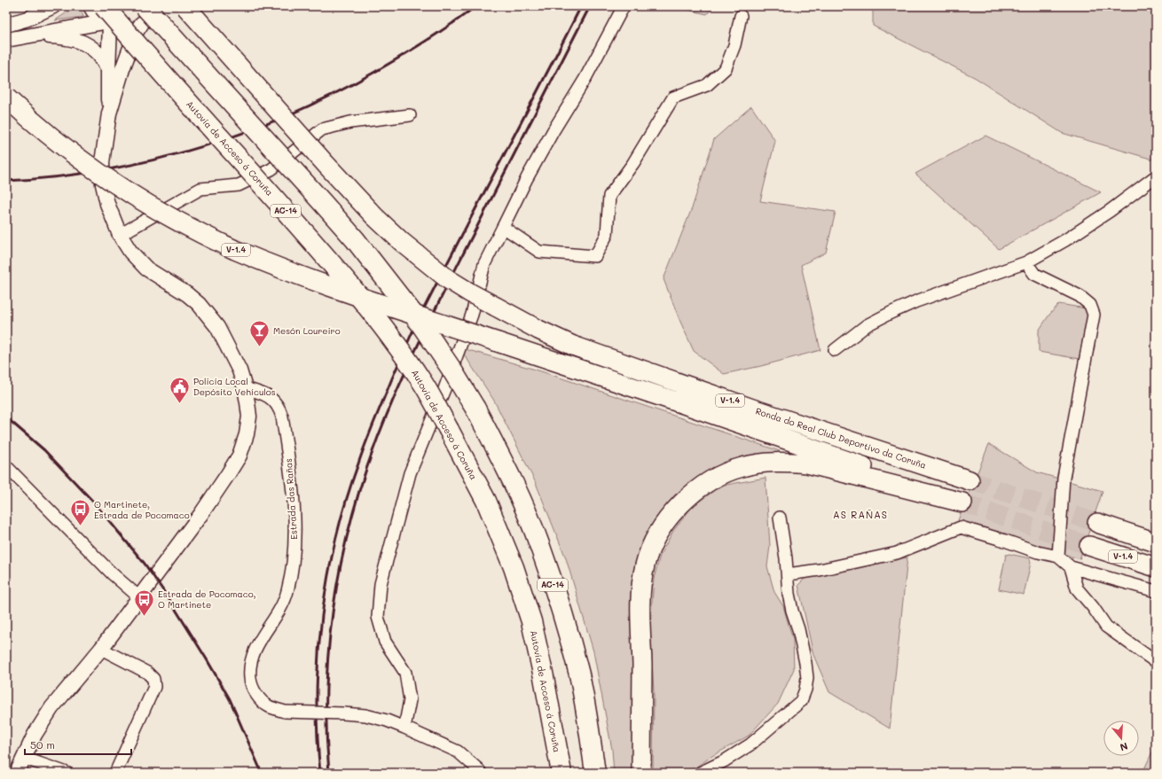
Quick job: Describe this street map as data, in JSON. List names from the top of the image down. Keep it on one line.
{"streets":{"highway":["Autovía de Acceso á Coruña","AC-14","V-1.4","Ronda do Real Club Deportivo da Coruña"],"street":["Estrada das Rañas"]},"districts":["AS RAÑAS"],"places":{"bar":["Mesón Loureiro"],"public building":["Policía Local Depósito Vehículos"],"bus stop":["O Martinete, Estrada de Pocomaco","Estrada de Pocomaco, O Martinete"]},"scale_bar":"50 m","north":"bottom"}
